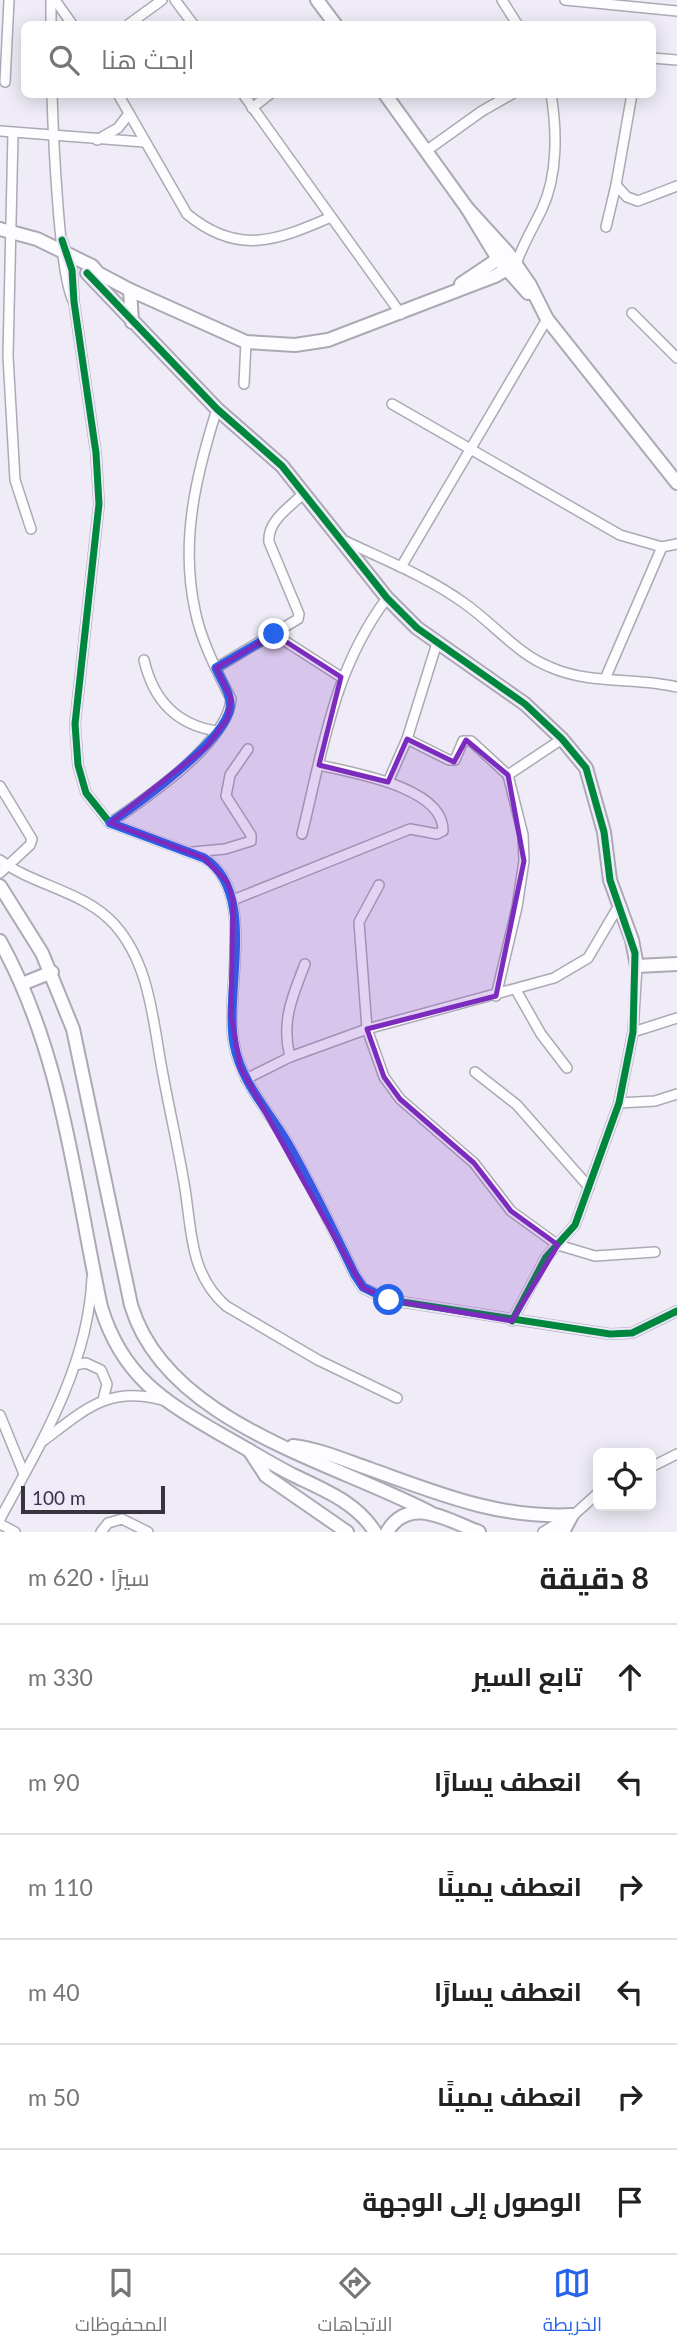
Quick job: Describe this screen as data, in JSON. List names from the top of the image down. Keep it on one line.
{"scale_bar":"100 m","page":{"search":"ابحث هنا","scale":"100 m","heading":["8 دقيقة","سيرًا · 620 m"],"list":[["تابع السير","330 m"],["انعطف يسارًا","90 m"],["انعطف يمينًا","110 m"],["انعطف يسارًا","40 m"],["انعطف يمينًا","50 m"],"الوصول إلى الوجهة"],"nav":["الخريطة","الاتجاهات","المحفوظات"]}}
